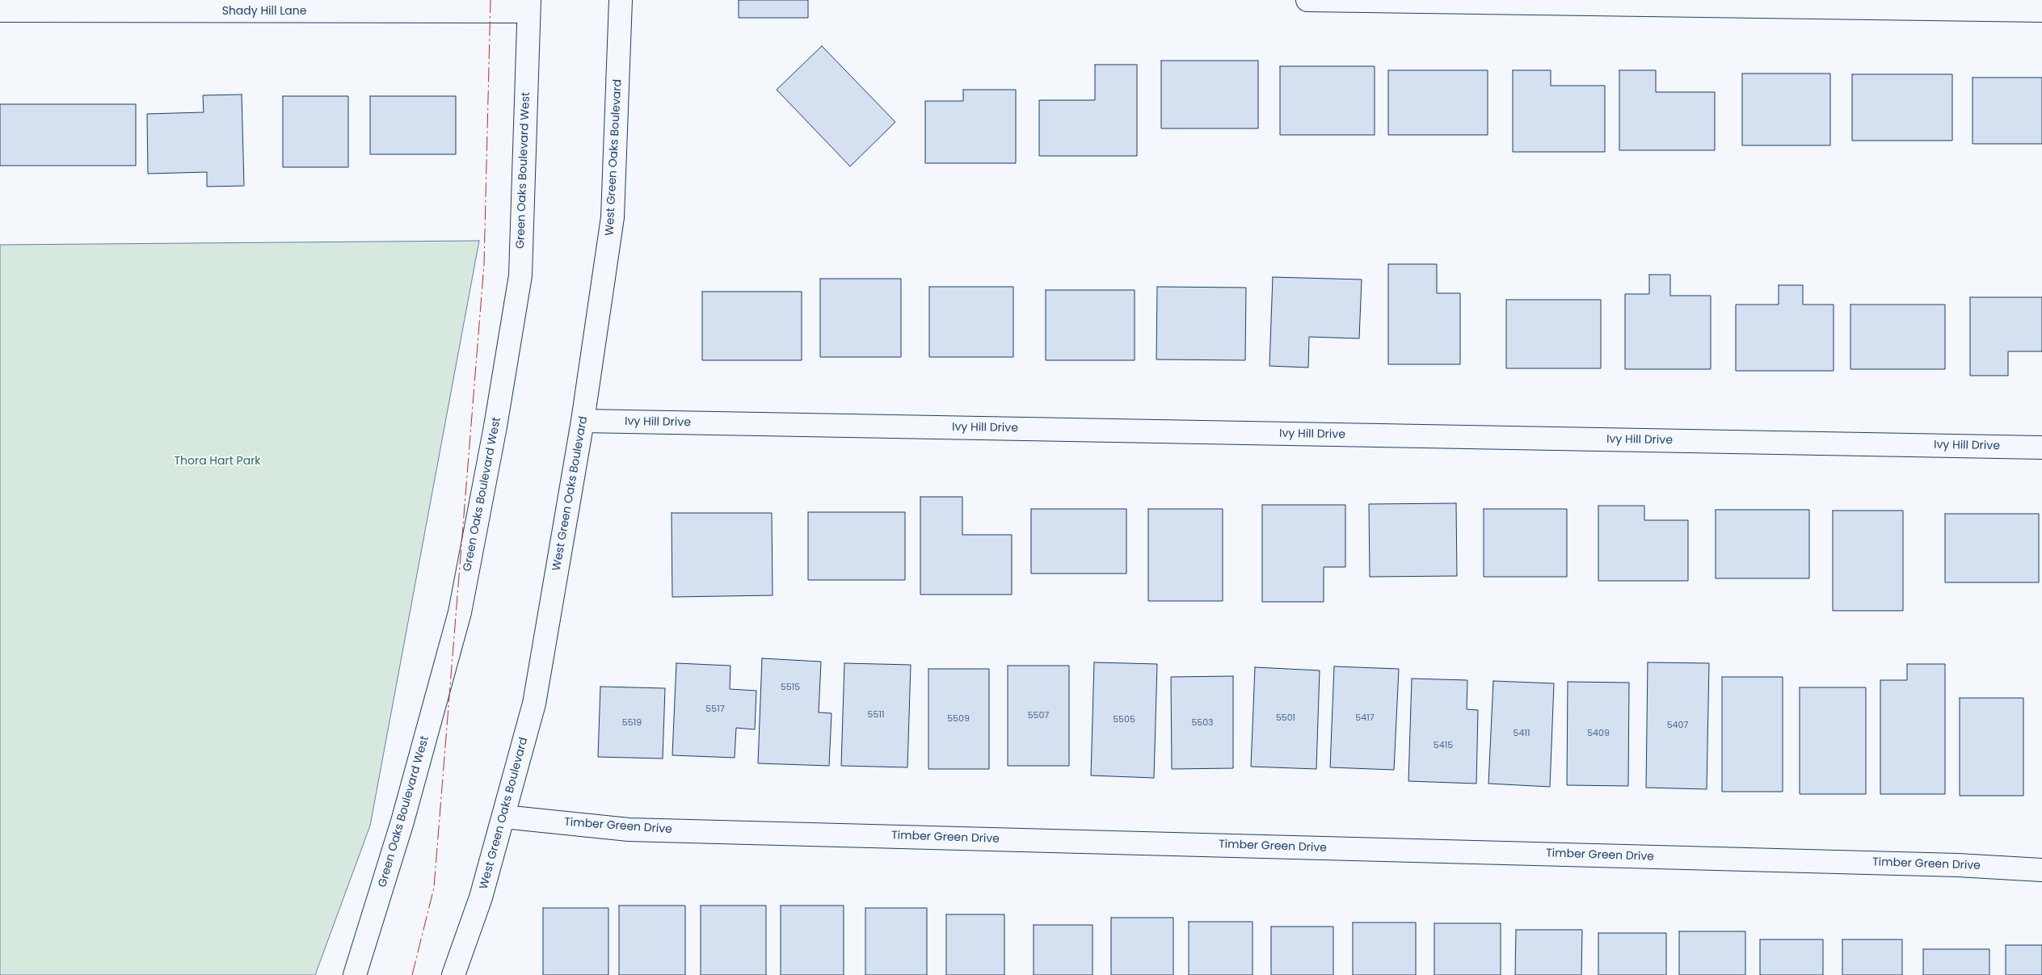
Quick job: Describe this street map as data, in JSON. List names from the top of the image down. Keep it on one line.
{"streets":{"street":["Shady Hill Lane","West Green Oaks Boulevard","Green Oaks Boulevard West","Ivy Hill Drive","Timber Green Drive"]},"crossings":[["Shady Hill Lane","Green Oaks Boulevard West"],["West Green Oaks Boulevard","Ivy Hill Drive"],["West Green Oaks Boulevard","Timber Green Drive"]],"parks":["Thora Hart Park"],"house_numbers":["5515","5517","5511","5507","5501","5417","5509","5505","5519","5503","5407","5411","5409","5415"]}
